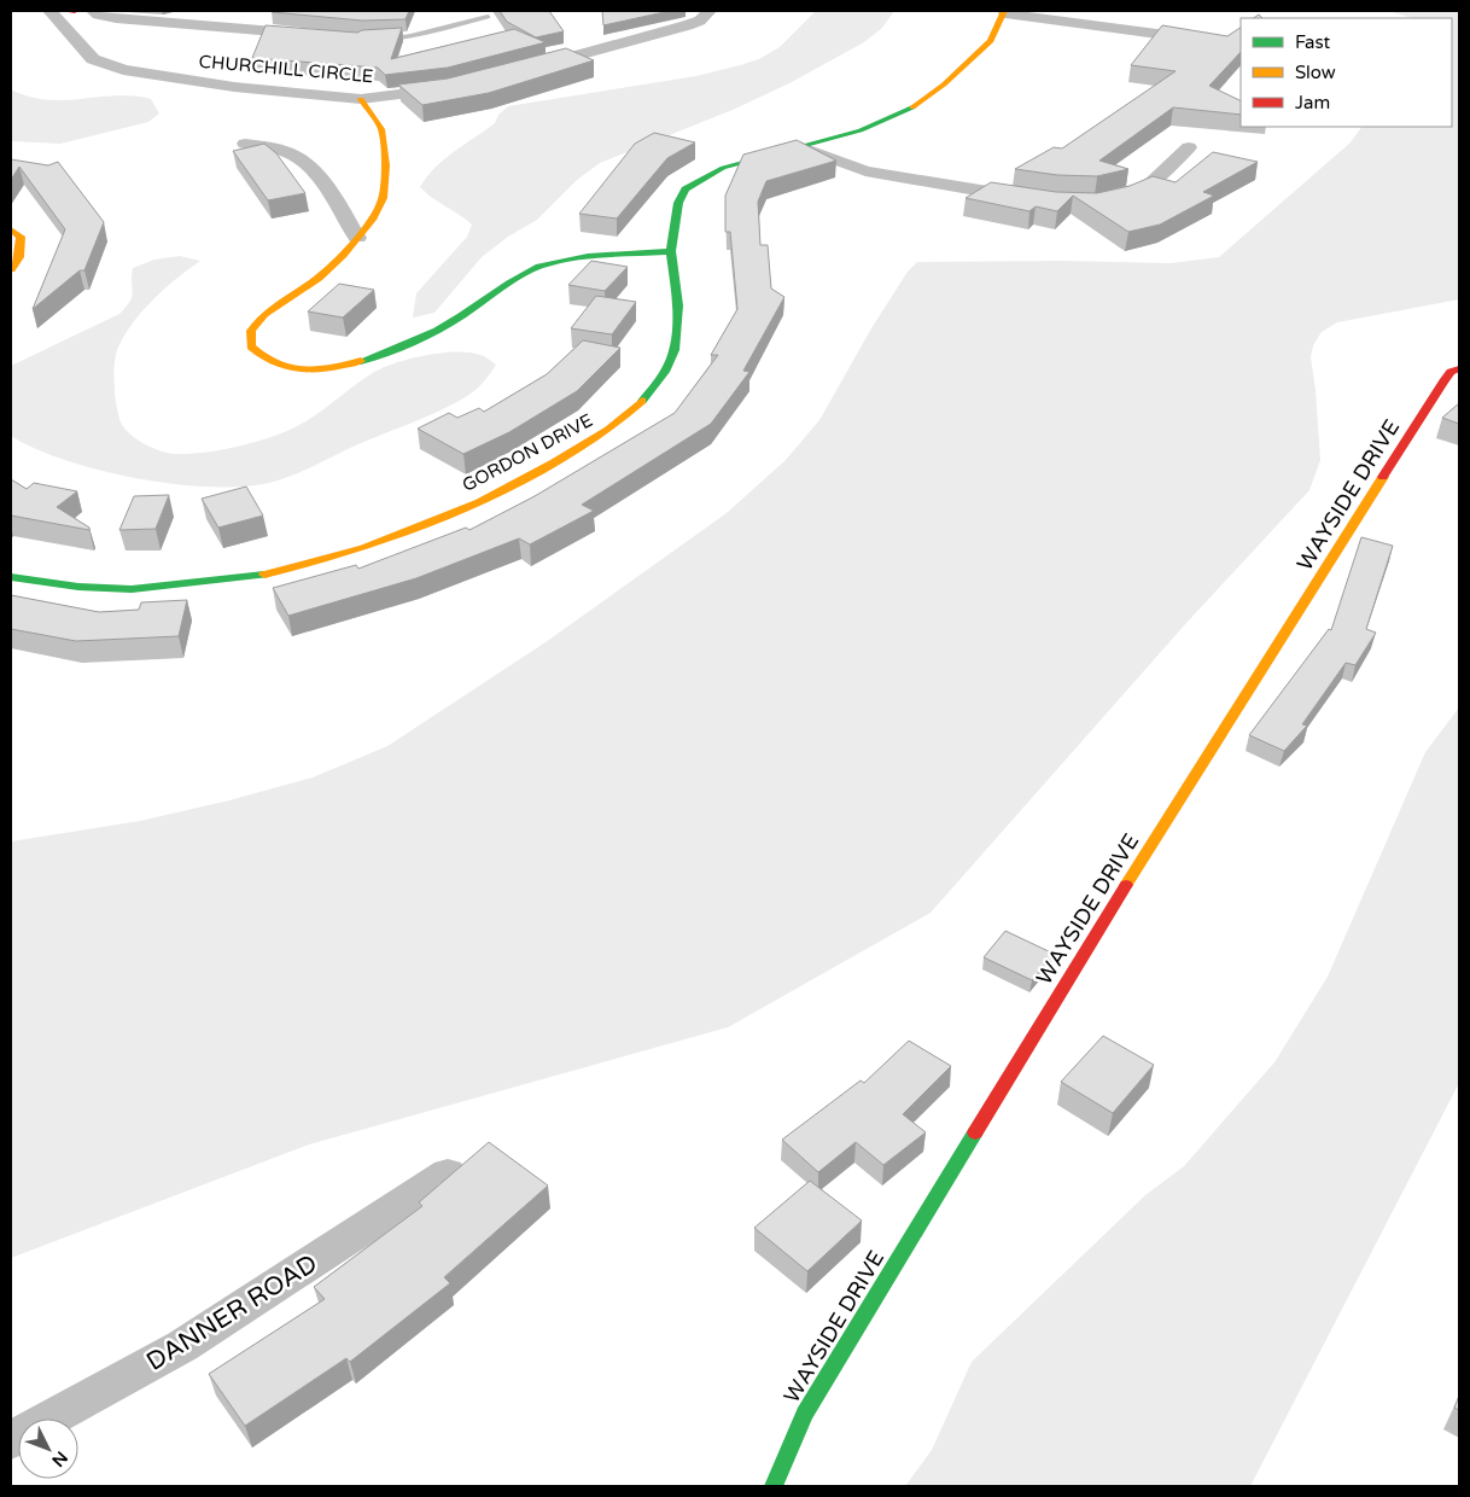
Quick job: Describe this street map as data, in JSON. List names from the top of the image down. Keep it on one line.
{"streets":{"street":["CHURCHILL CIRCLE","GORDON DRIVE","WAYSIDE DRIVE","DANNER ROAD"]},"legend":["Fast","Slow","Jam"],"north":"bottom right"}
